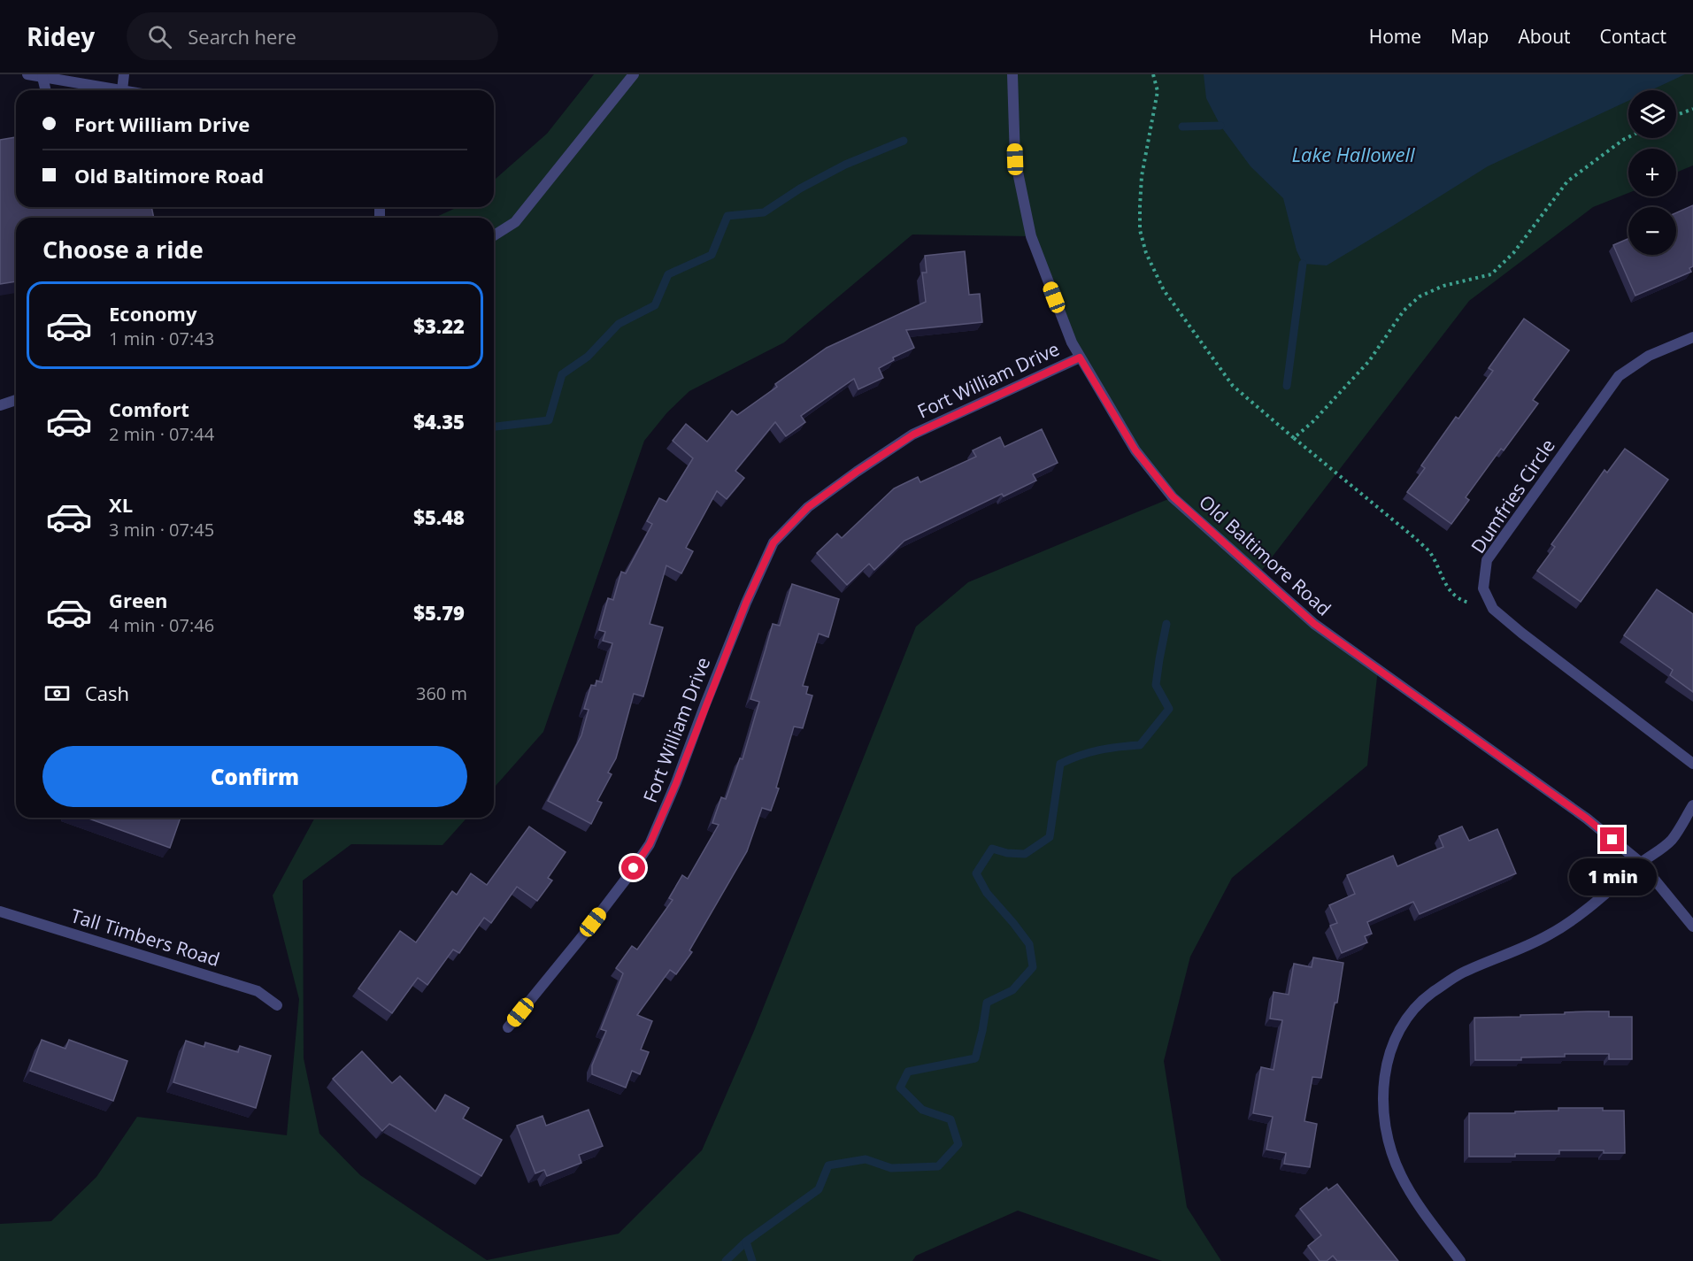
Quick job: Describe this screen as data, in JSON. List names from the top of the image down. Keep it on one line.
{"streets":{"street":["Fort William Drive","Dumfries Circle","Old Baltimore Road","Tall Timbers Road"]},"crossings":[["Fort William Drive","Old Baltimore Road"]],"water":["Lake Hallowell"],"page":{"header":"Ridey","search":"Search here","nav":["Home","Map","About","Contact"],"map_buttons":["+","−"],"banner":["Fort William Drive","Old Baltimore Road"],"heading":"Choose a ride","list":[{"name":"Economy","note":"1 min · 07:43","value":"$3.22"},{"name":"Comfort","note":"2 min · 07:44","value":"$4.35"},{"name":"XL","note":"3 min · 07:45","value":"$5.48"},{"name":"Green","note":"4 min · 07:46","value":"$5.79"}],"pay":["Cash","360 m"],"buttons":"Confirm","bubble":"1 min"}}
